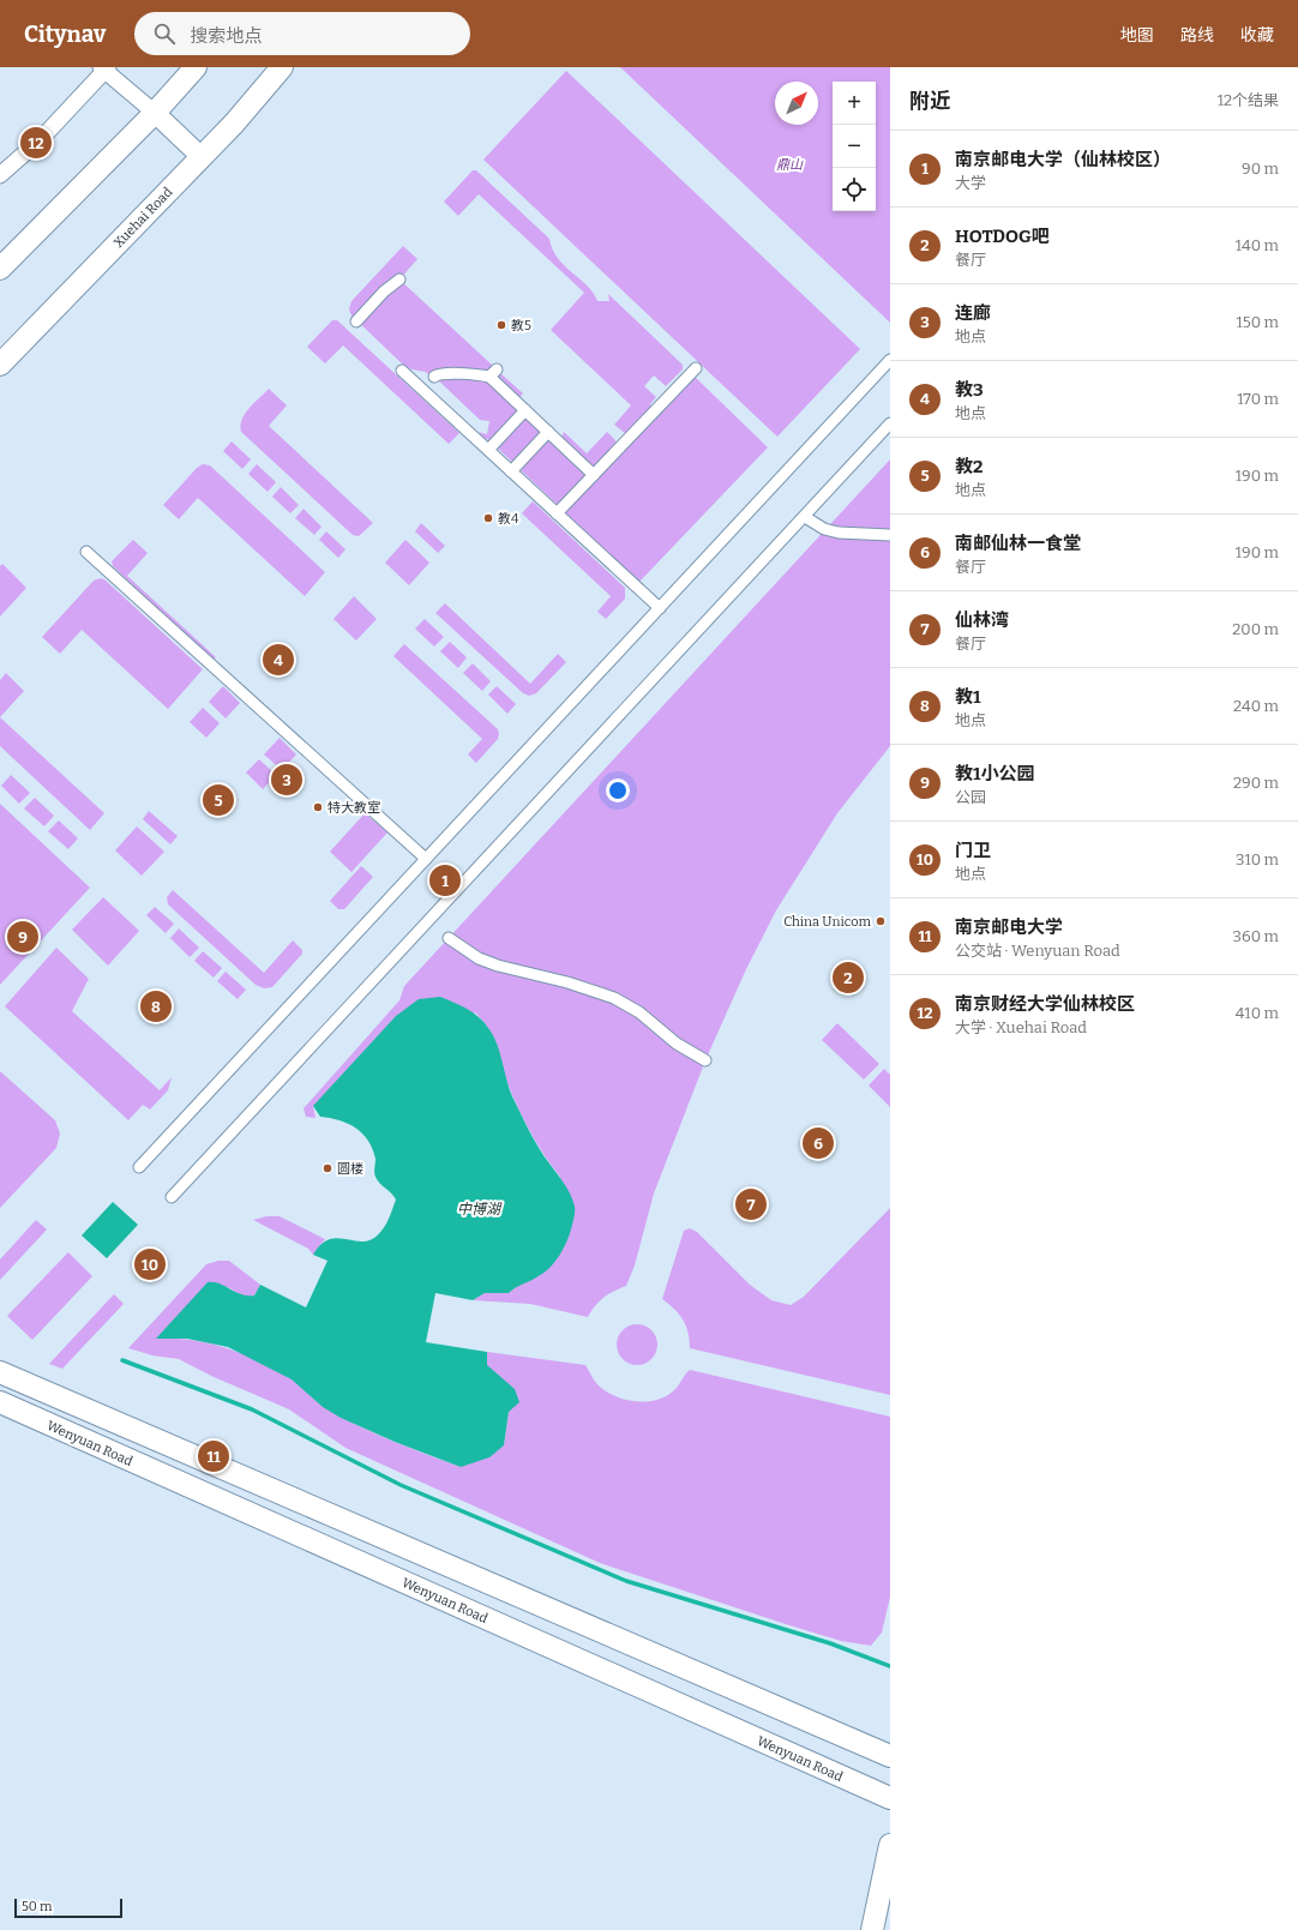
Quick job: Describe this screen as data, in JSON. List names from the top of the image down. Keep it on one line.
{"streets":{"main road":["Xuehai Road","Wenyuan Road"]},"water":["中博湖"],"parks":["鼎山"],"places":["教5","教4","特大教室","China Unicom","圆楼"],"scale_bar":"50 m","north":"top right","page":{"header":"Citynav","search":"搜索地点","nav":["地图","路线","收藏"],"heading":["附近","12个结果"],"map_buttons":["+","−"],"pins":["12","4","3","5","1","9","2","8","6","7","10","11"],"list":[{"mark":"1","name":"南京邮电大学（仙林校区）","note":"大学","value":"90 m"},{"mark":"2","name":"HOTDOG吧","note":"餐厅","value":"140 m"},{"mark":"3","name":"连廊","note":"地点","value":"150 m"},{"mark":"4","name":"教3","note":"地点","value":"170 m"},{"mark":"5","name":"教2","note":"地点","value":"190 m"},{"mark":"6","name":"南邮仙林一食堂","note":"餐厅","value":"190 m"},{"mark":"7","name":"仙林湾","note":"餐厅","value":"200 m"},{"mark":"8","name":"教1","note":"地点","value":"240 m"},{"mark":"9","name":"教1小公园","note":"公园","value":"290 m"},{"mark":"10","name":"门卫","note":"地点","value":"310 m"},{"mark":"11","name":"南京邮电大学","note":"公交站 · Wenyuan Road","value":"360 m"},{"mark":"12","name":"南京财经大学仙林校区","note":"大学 · Xuehai Road","value":"410 m"}],"scale":"50 m"}}
